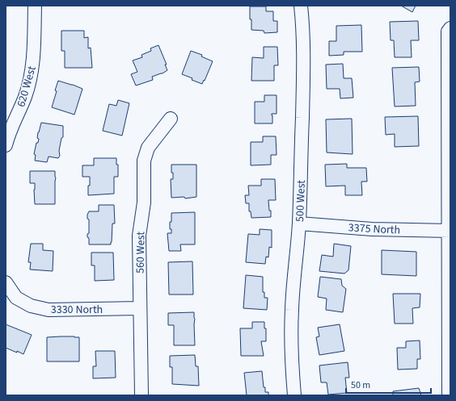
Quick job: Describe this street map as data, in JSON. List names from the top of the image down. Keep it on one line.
{"streets":{"street":["620 West","500 West","3375 North","560 West","3330 North"]},"crossings":[["500 West","3375 North"],["560 West","3330 North"]],"scale_bar":"50 m"}
